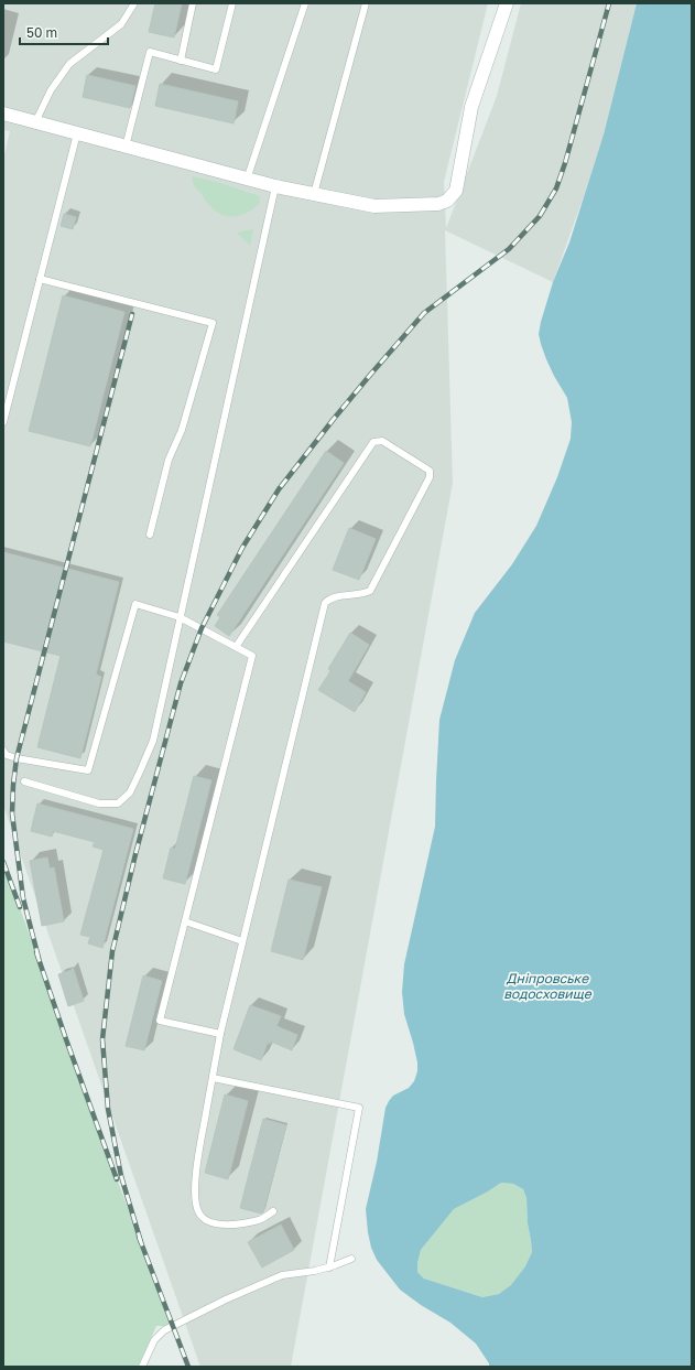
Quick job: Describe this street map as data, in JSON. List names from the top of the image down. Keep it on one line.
{"water":["Дніпровське водосховище"],"scale_bar":"50 m"}
